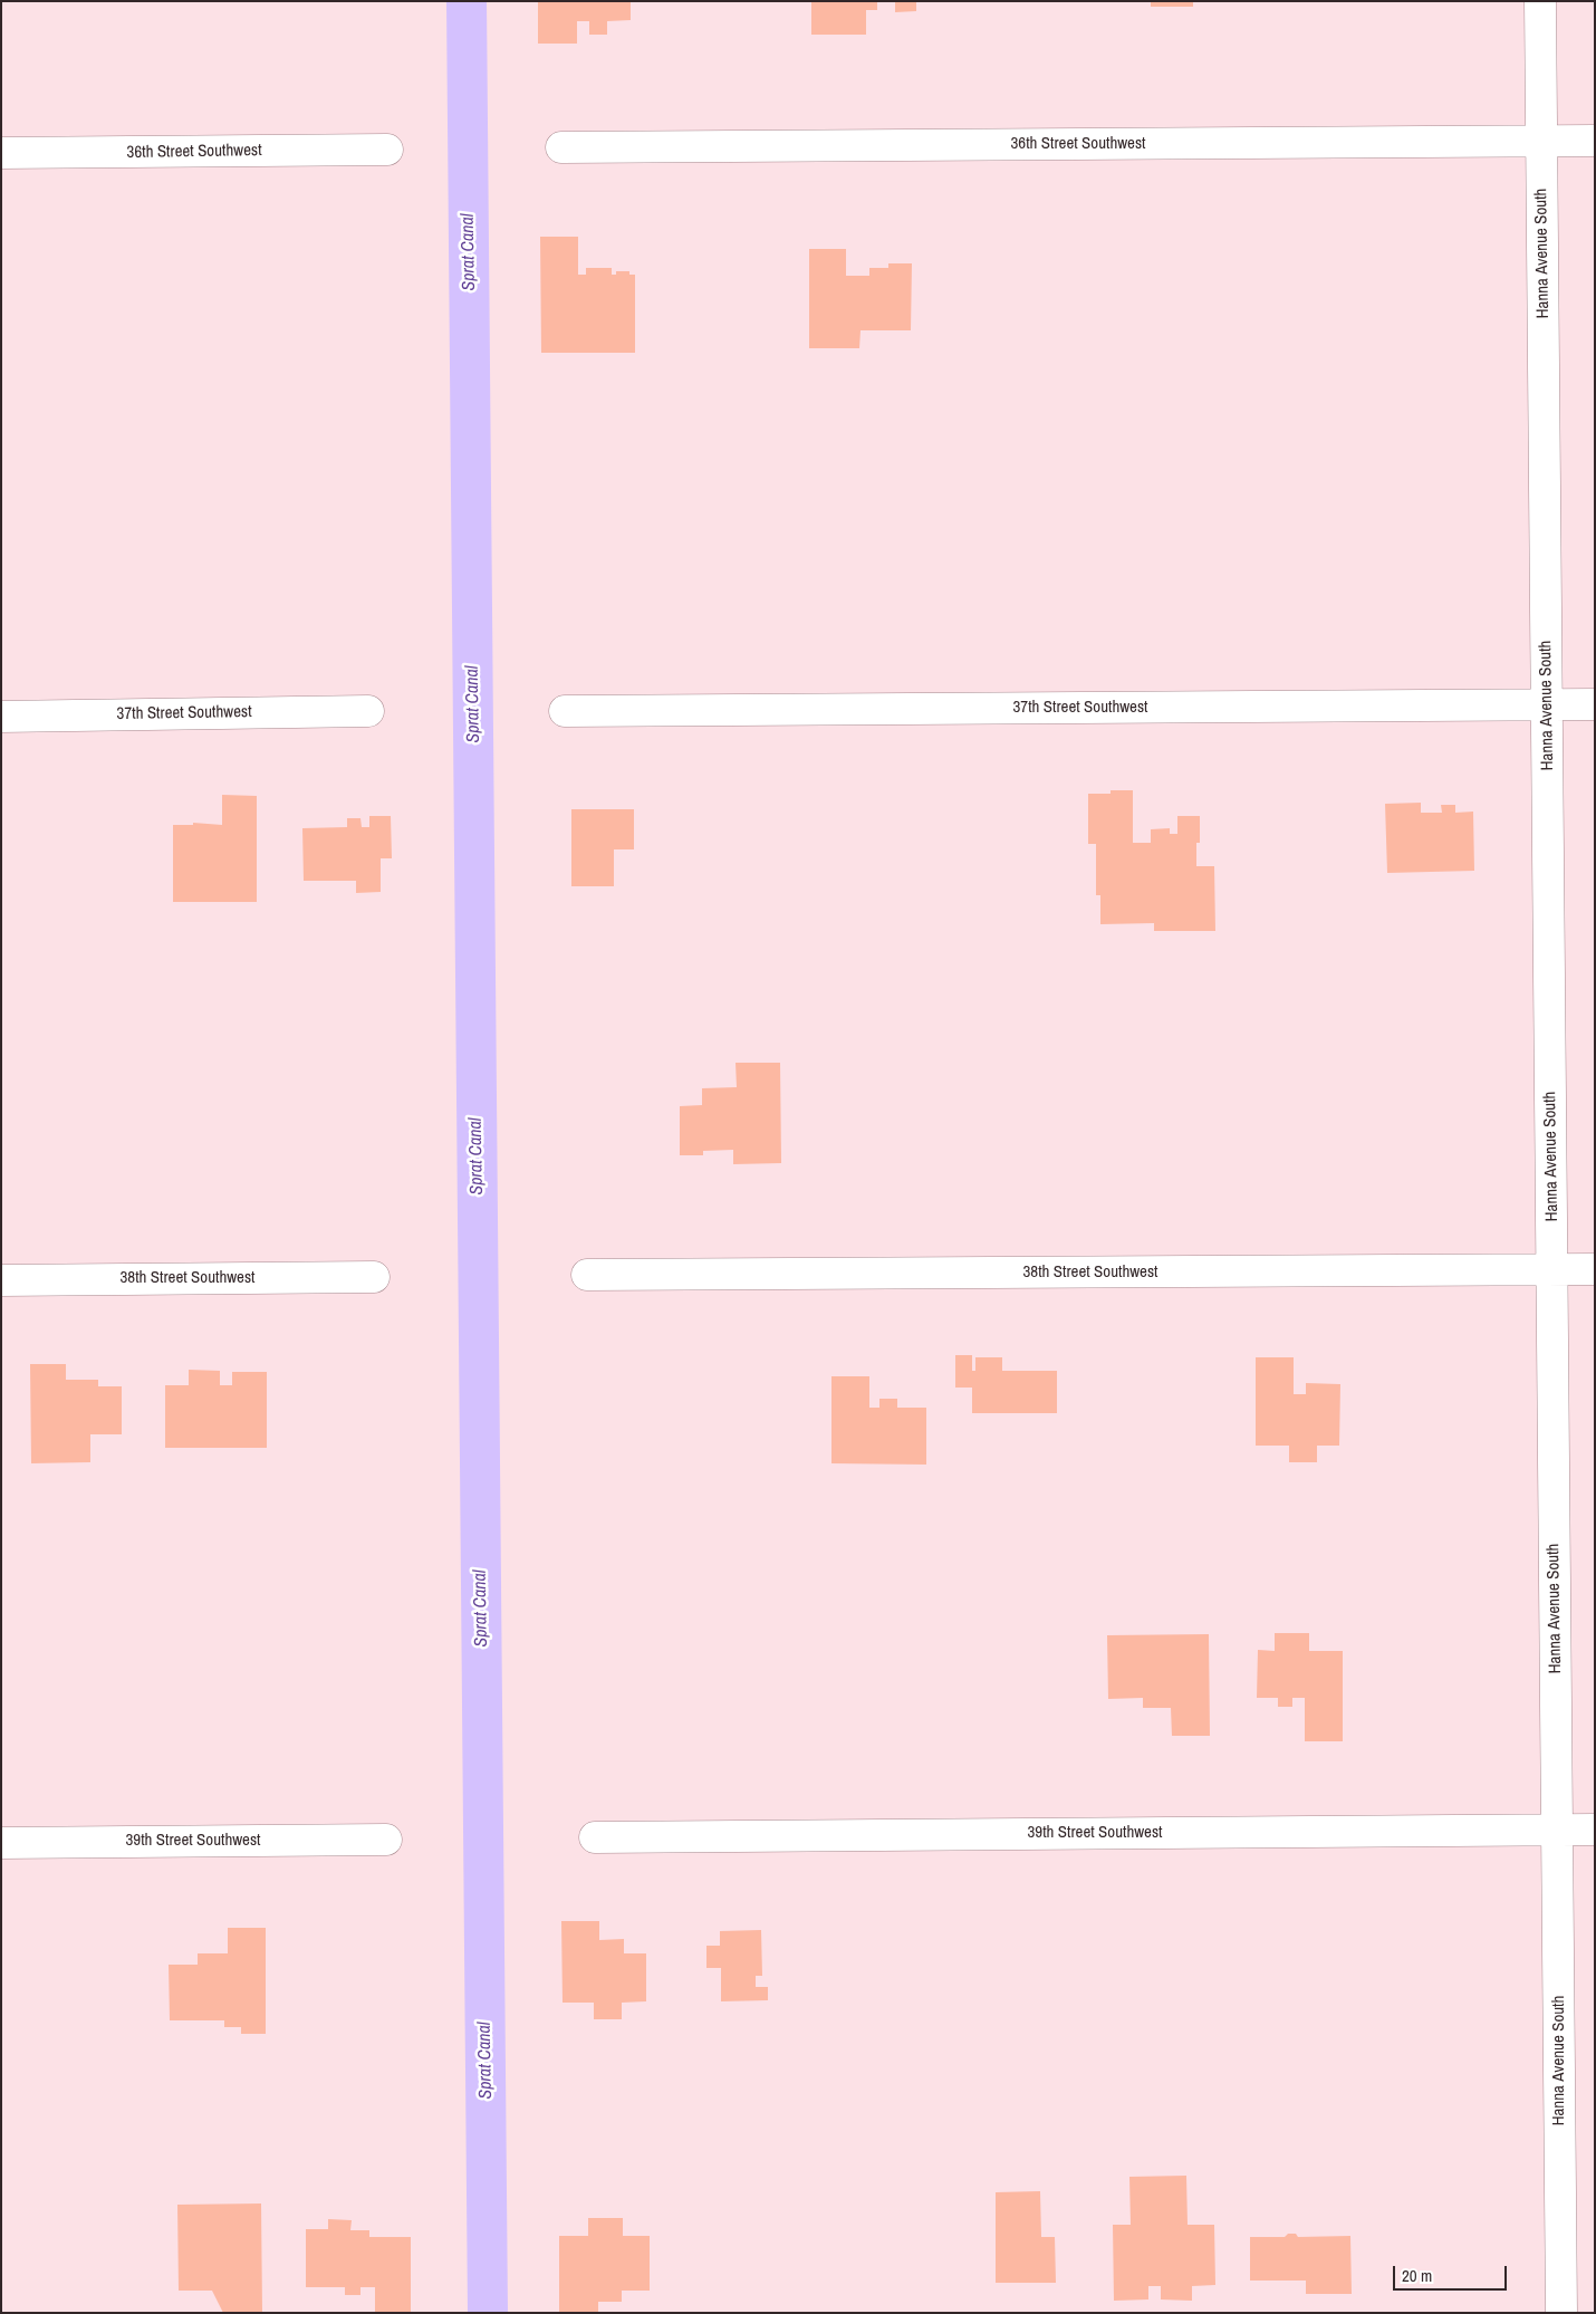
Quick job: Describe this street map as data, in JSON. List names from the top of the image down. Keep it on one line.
{"streets":{"street":["36th Street Southwest","Hanna Avenue South","37th Street Southwest","38th Street Southwest","39th Street Southwest"]},"crossings":[["36th Street Southwest","Hanna Avenue South"],["Hanna Avenue South","37th Street Southwest"],["Hanna Avenue South","38th Street Southwest"],["Hanna Avenue South","39th Street Southwest"]],"water":["Sprat Canal"],"scale_bar":"20 m"}
